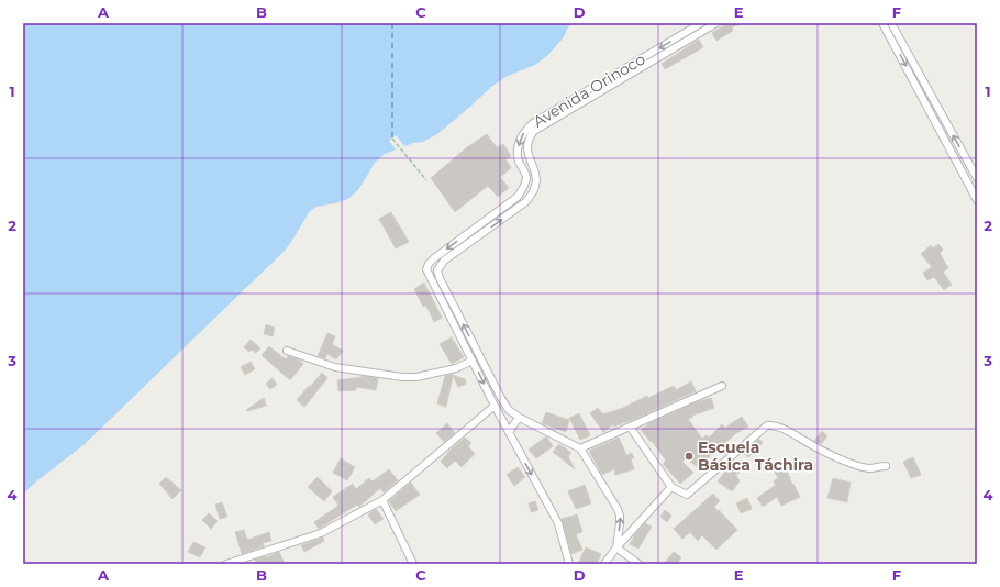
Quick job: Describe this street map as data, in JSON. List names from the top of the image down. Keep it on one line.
{"streets":{"street":["Avenida Orinoco"]},"places":["Escuela Básica Táchira"],"grid":{"columns":["A","B","C","D","E","F"],"rows":["1","2","3","4"]}}
